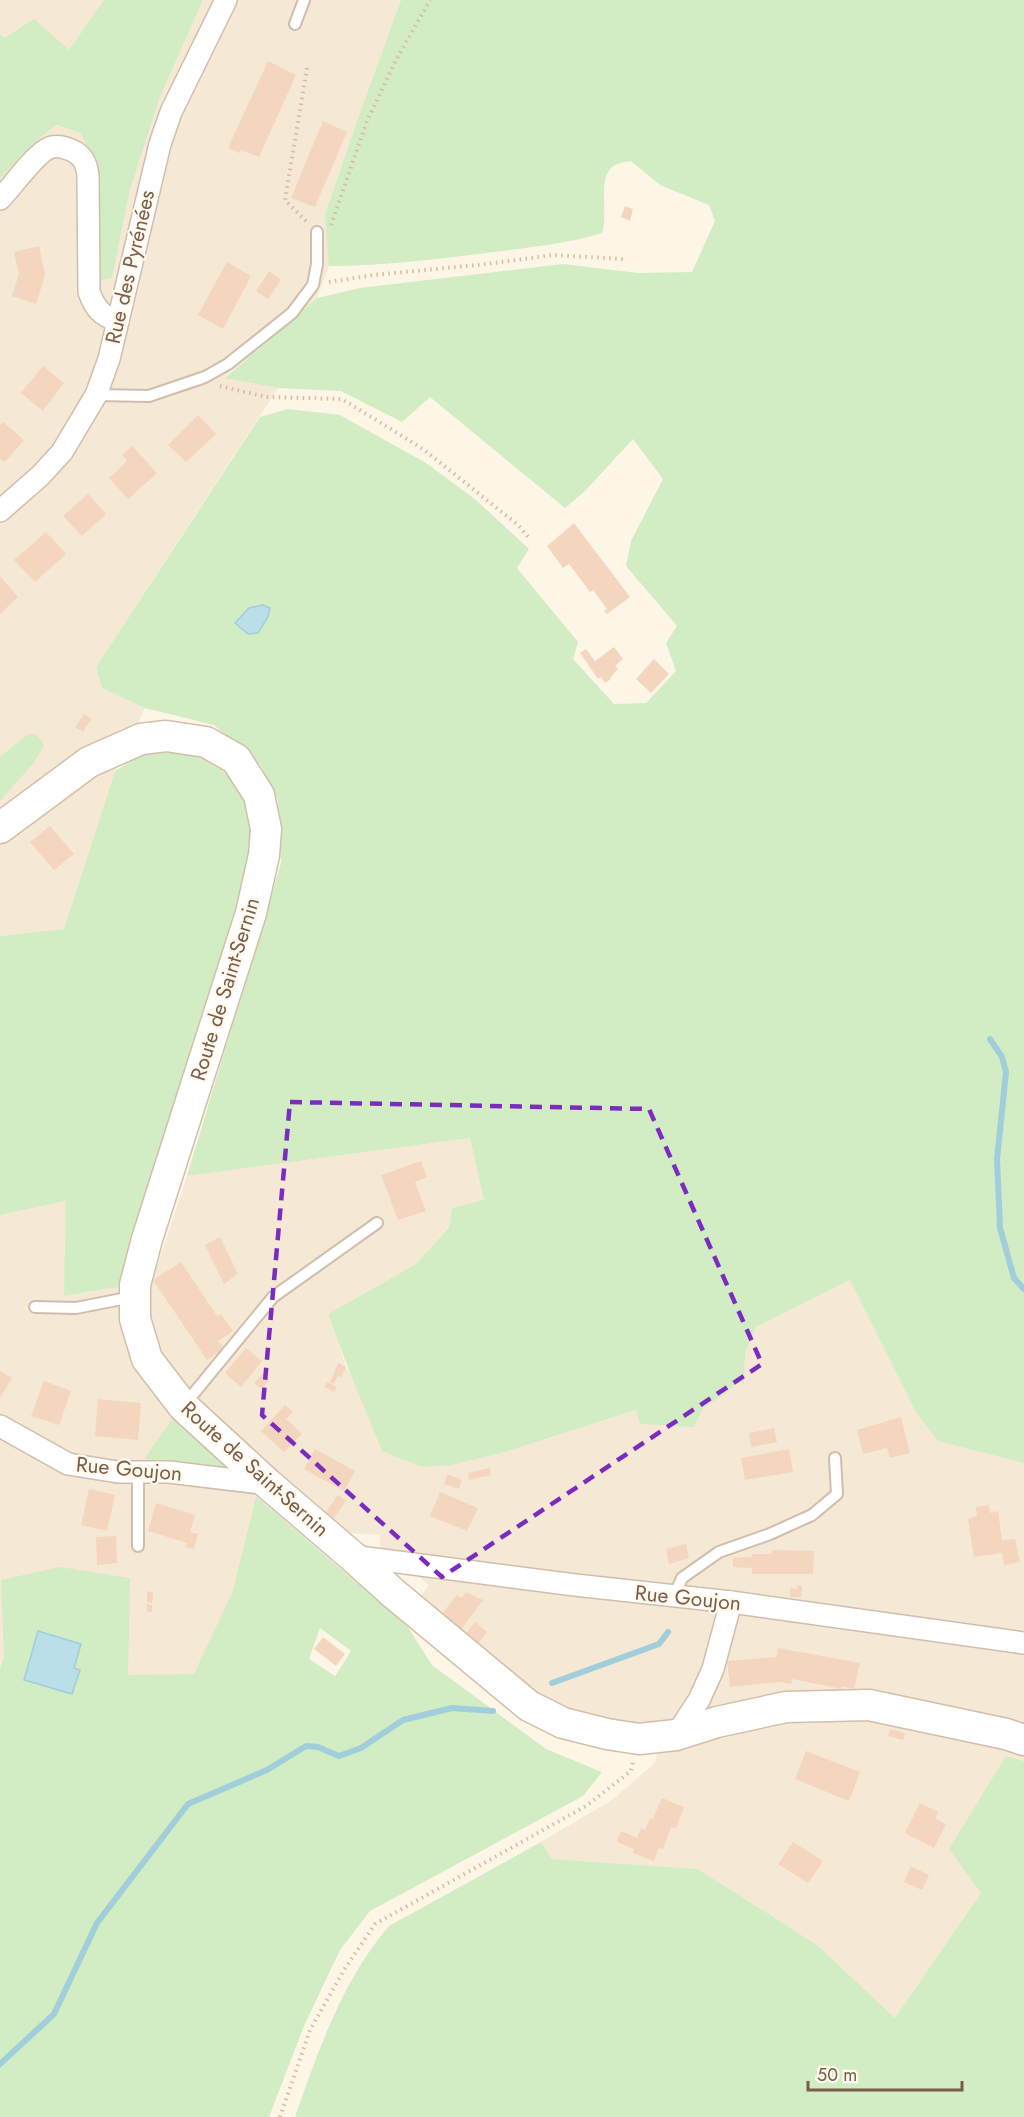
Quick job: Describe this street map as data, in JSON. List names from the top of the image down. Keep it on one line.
{"streets":{"street":["Rue des Pyrénées","Route de Saint-Sernin","Rue Goujon"]},"crossings":[["Route de Saint-Sernin","Rue Goujon"]],"scale_bar":"50 m"}
